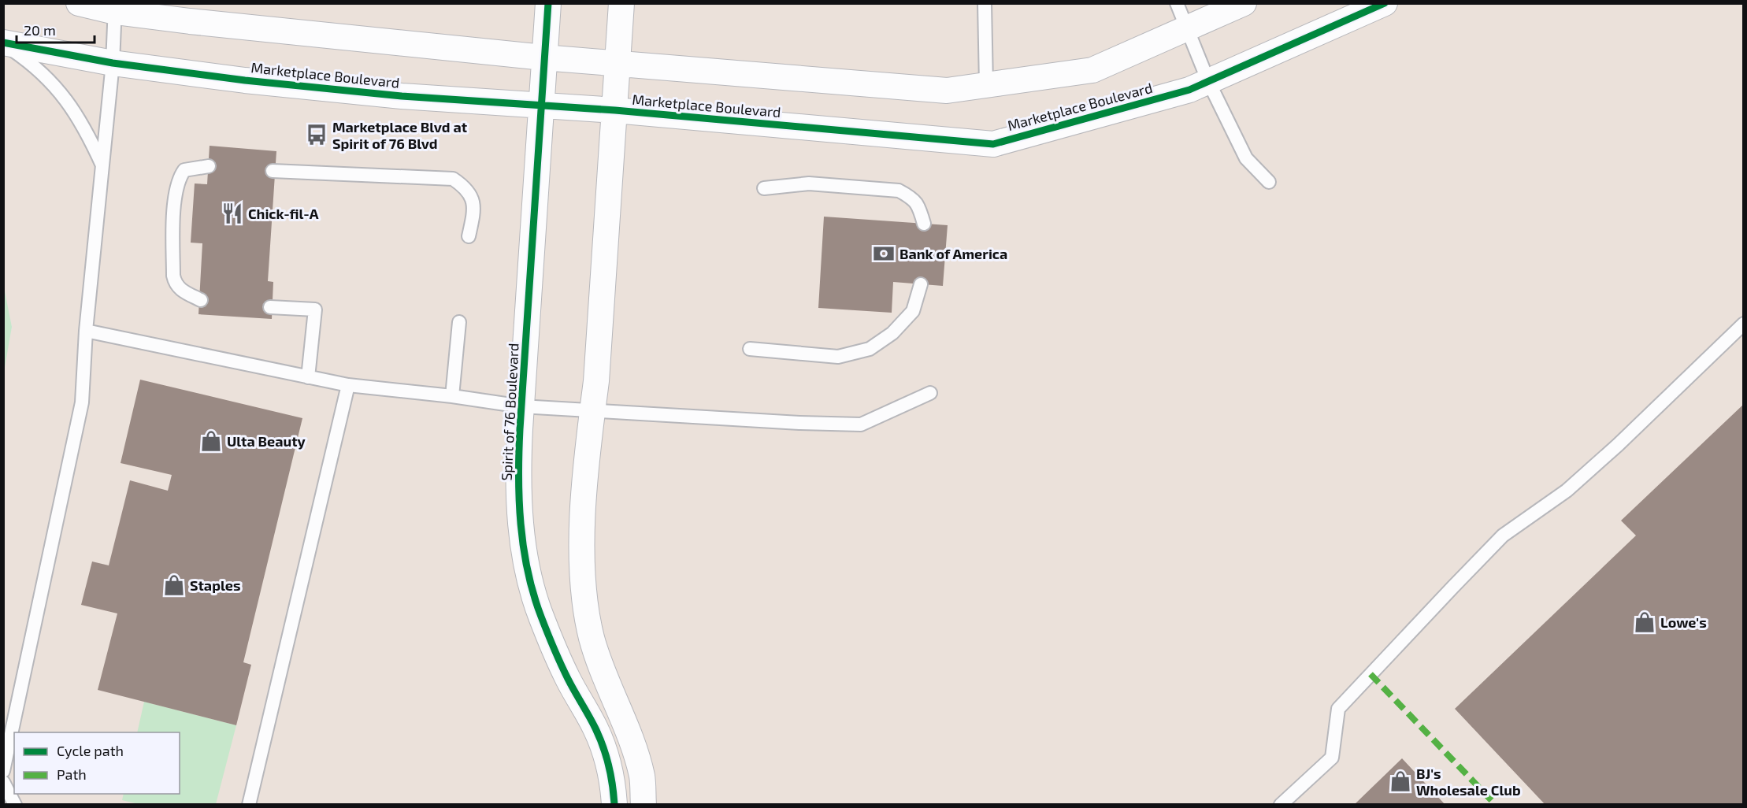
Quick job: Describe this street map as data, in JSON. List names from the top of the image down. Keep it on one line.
{"streets":{"street":["Marketplace Boulevard","Spirit of 76 Boulevard"]},"crossings":[["Marketplace Boulevard","Spirit of 76 Boulevard"]],"places":{"bus stop":["Marketplace Blvd at Spirit of 76 Blvd"],"restaurant":["Chick-fil-A"],"bank":["Bank of America"],"shop":["Ulta Beauty","Staples","Lowe's","BJ's Wholesale Club"]},"legend":["Cycle path","Path"],"scale_bar":"20 m"}
